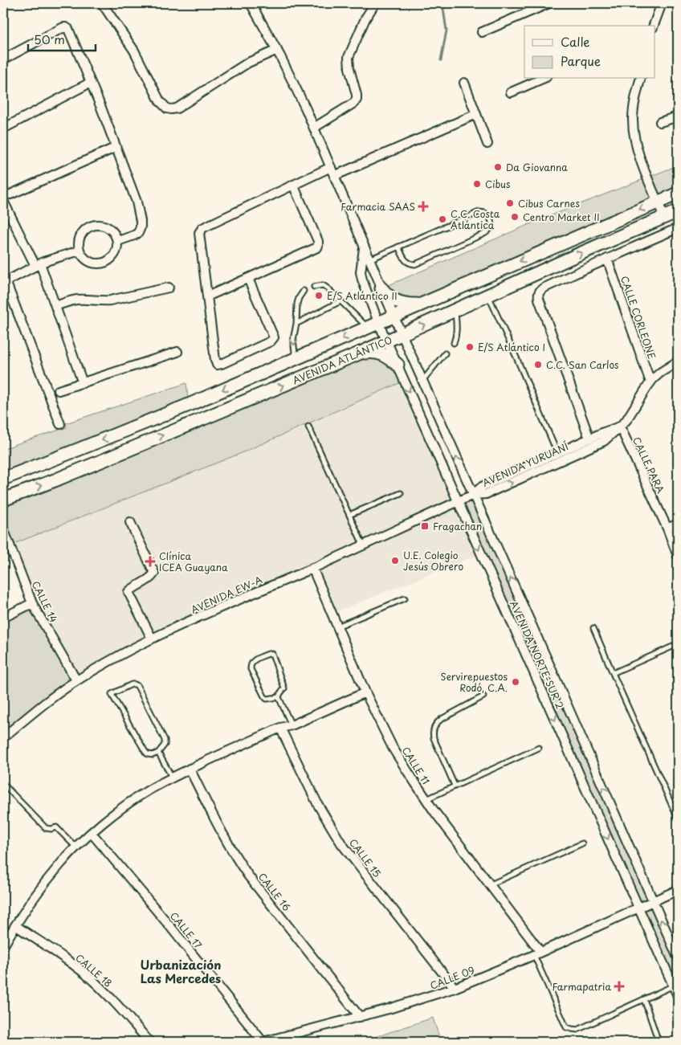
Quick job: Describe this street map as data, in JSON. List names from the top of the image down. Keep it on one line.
{"streets":{"main road":["AVENIDA ATLÁNTICO"],"street":["CALLE CORLEONE","AVENIDA YURUANÍ","CALLE PARA","AVENIDA EW-A","CALLE 14","AVENIDA NORTE-SUR 2","CALLE 11","CALLE 15","CALLE 16","CALLE 17","CALLE 18","CALLE 09"]},"crossings":[["CALLE CORLEONE","AVENIDA YURUANÍ"],["AVENIDA ATLÁNTICO","AVENIDA NORTE-SUR 2"],["AVENIDA YURUANÍ","CALLE PARA"],["AVENIDA YURUANÍ","AVENIDA EW-A"],["AVENIDA YURUANÍ","AVENIDA NORTE-SUR 2"],["AVENIDA EW-A","CALLE 14"],["AVENIDA EW-A","AVENIDA NORTE-SUR 2"],["AVENIDA EW-A","CALLE 11"],["AVENIDA NORTE-SUR 2","CALLE 09"],["CALLE 11","CALLE 09"],["CALLE 15","CALLE 09"],["CALLE 16","CALLE 09"],["CALLE 17","CALLE 09"]],"districts":["Urbanización Las Mercedes"],"places":{"other":["Da Giovanna","Cibus","Cibus Carnes","Centro Market II","C.C. Costa Atlántica","E/S Atlántico II","E/S Atlántico I","C.C. San Carlos","U.E. Colegio Jesús Obrero","Servirepuestos Rodó, C.A."],"health":["Farmacia SAAS","Clínica ICEA Guayana","Farmapatria"],"transit":["Fragachan"]},"legend":["Calle","Parque"],"scale_bar":"50 m"}
